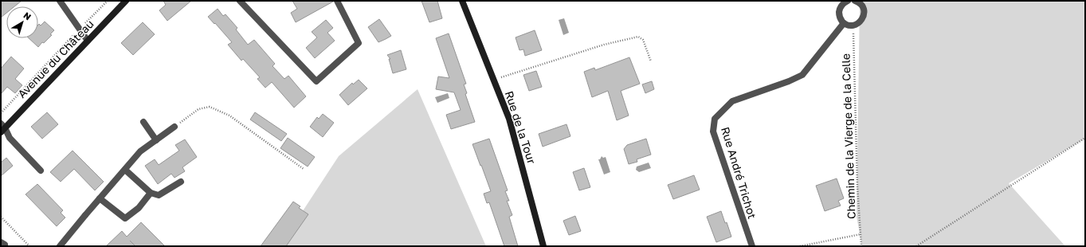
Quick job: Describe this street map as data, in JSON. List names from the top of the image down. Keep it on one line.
{"streets":{"street":["Avenue du Château","Rue de la Tour","Rue André Trichot"],"path":["Chemin de la Vierge de la Celle"]},"north":"top right"}
